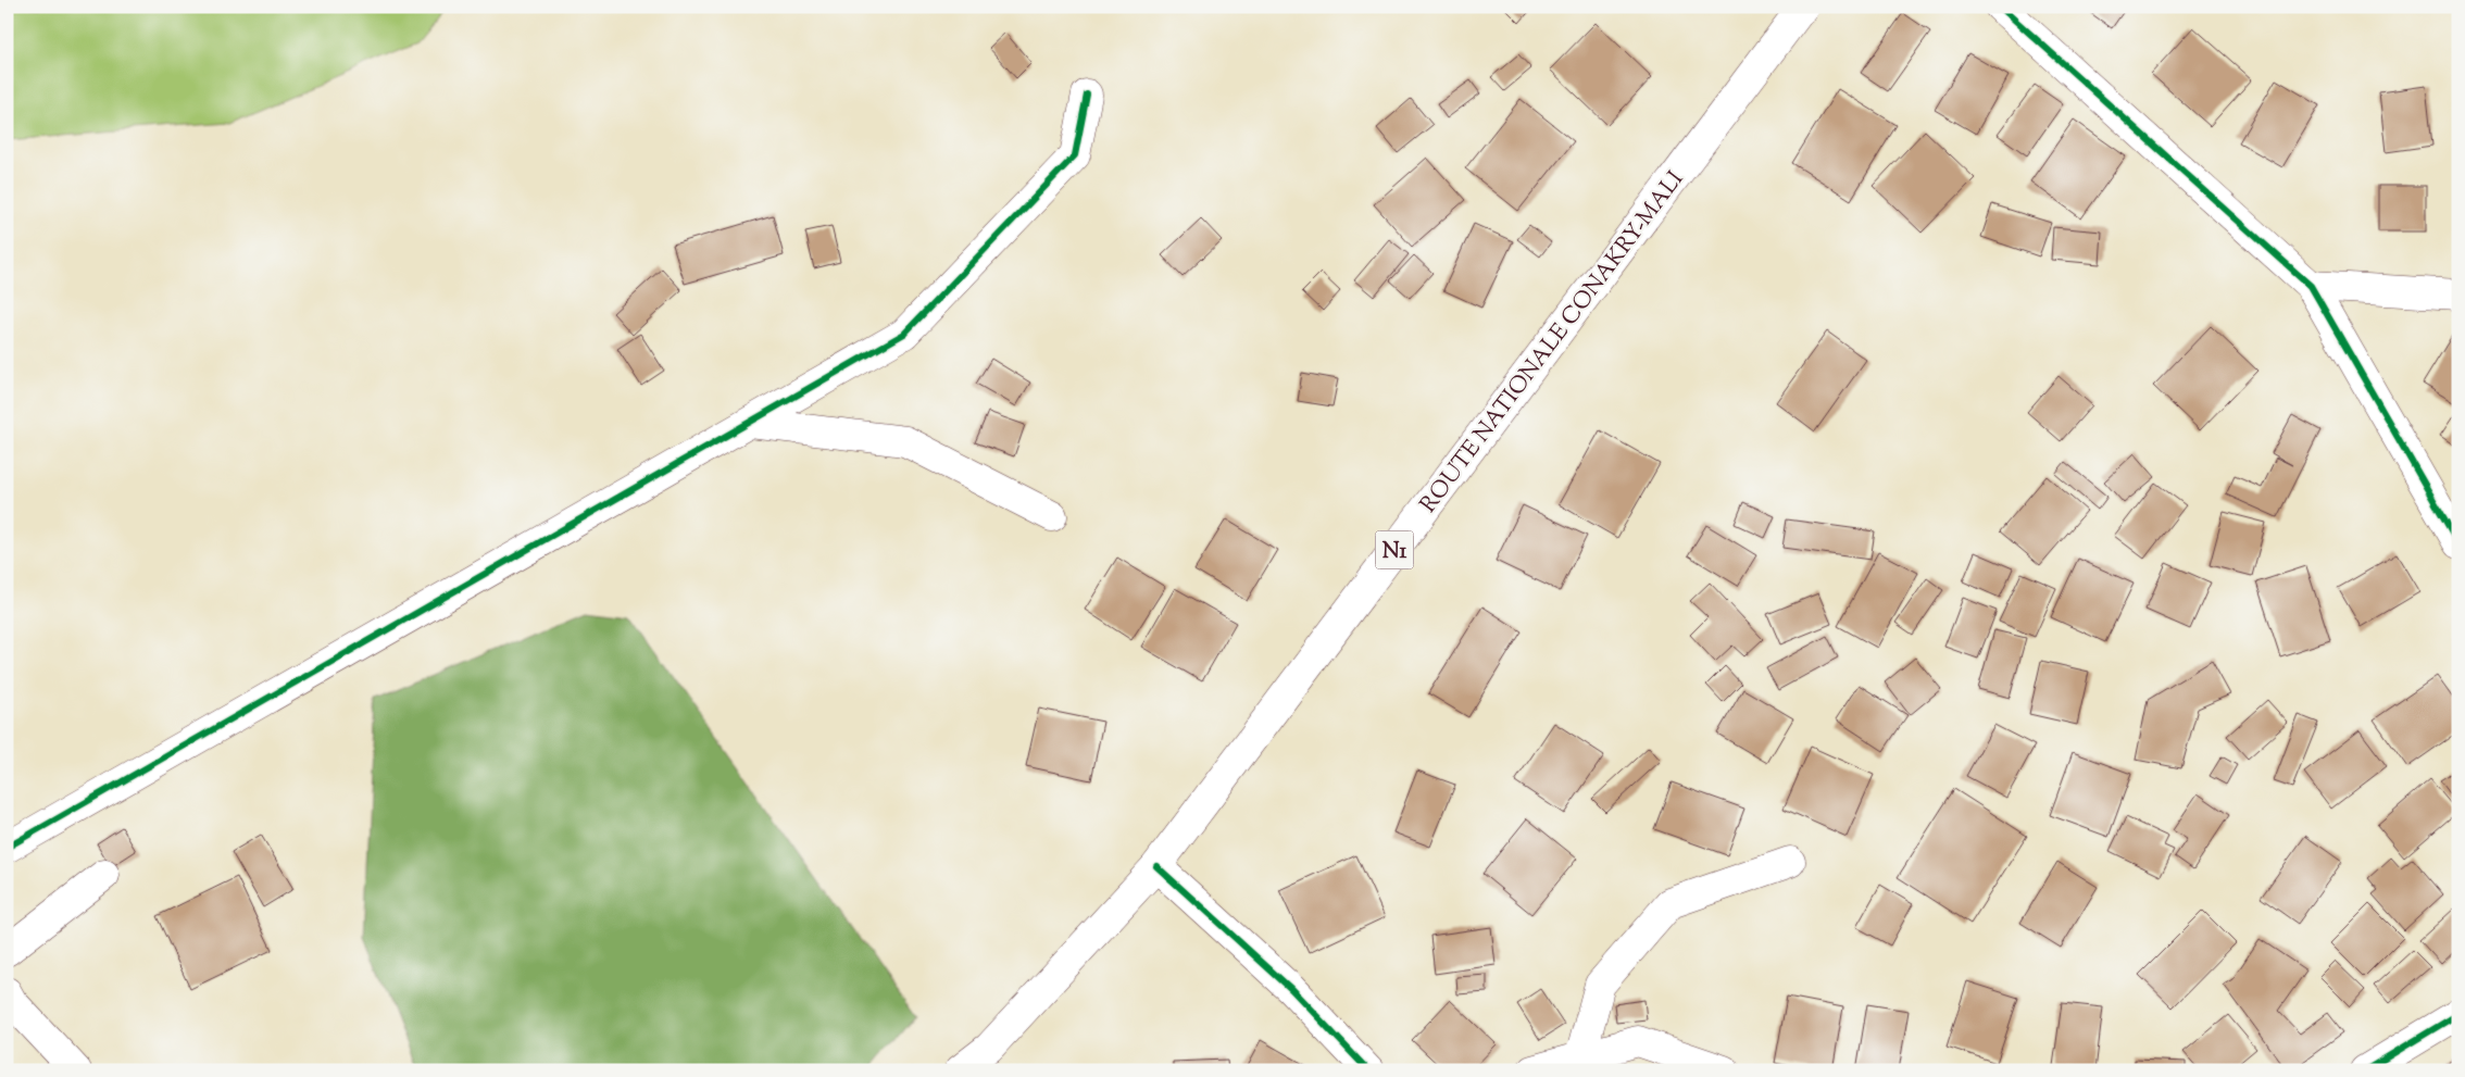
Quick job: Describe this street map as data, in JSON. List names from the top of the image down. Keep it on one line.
{"streets":{"main road":["ROUTE NATIONALE CONAKRY-MALI","N1"]}}
